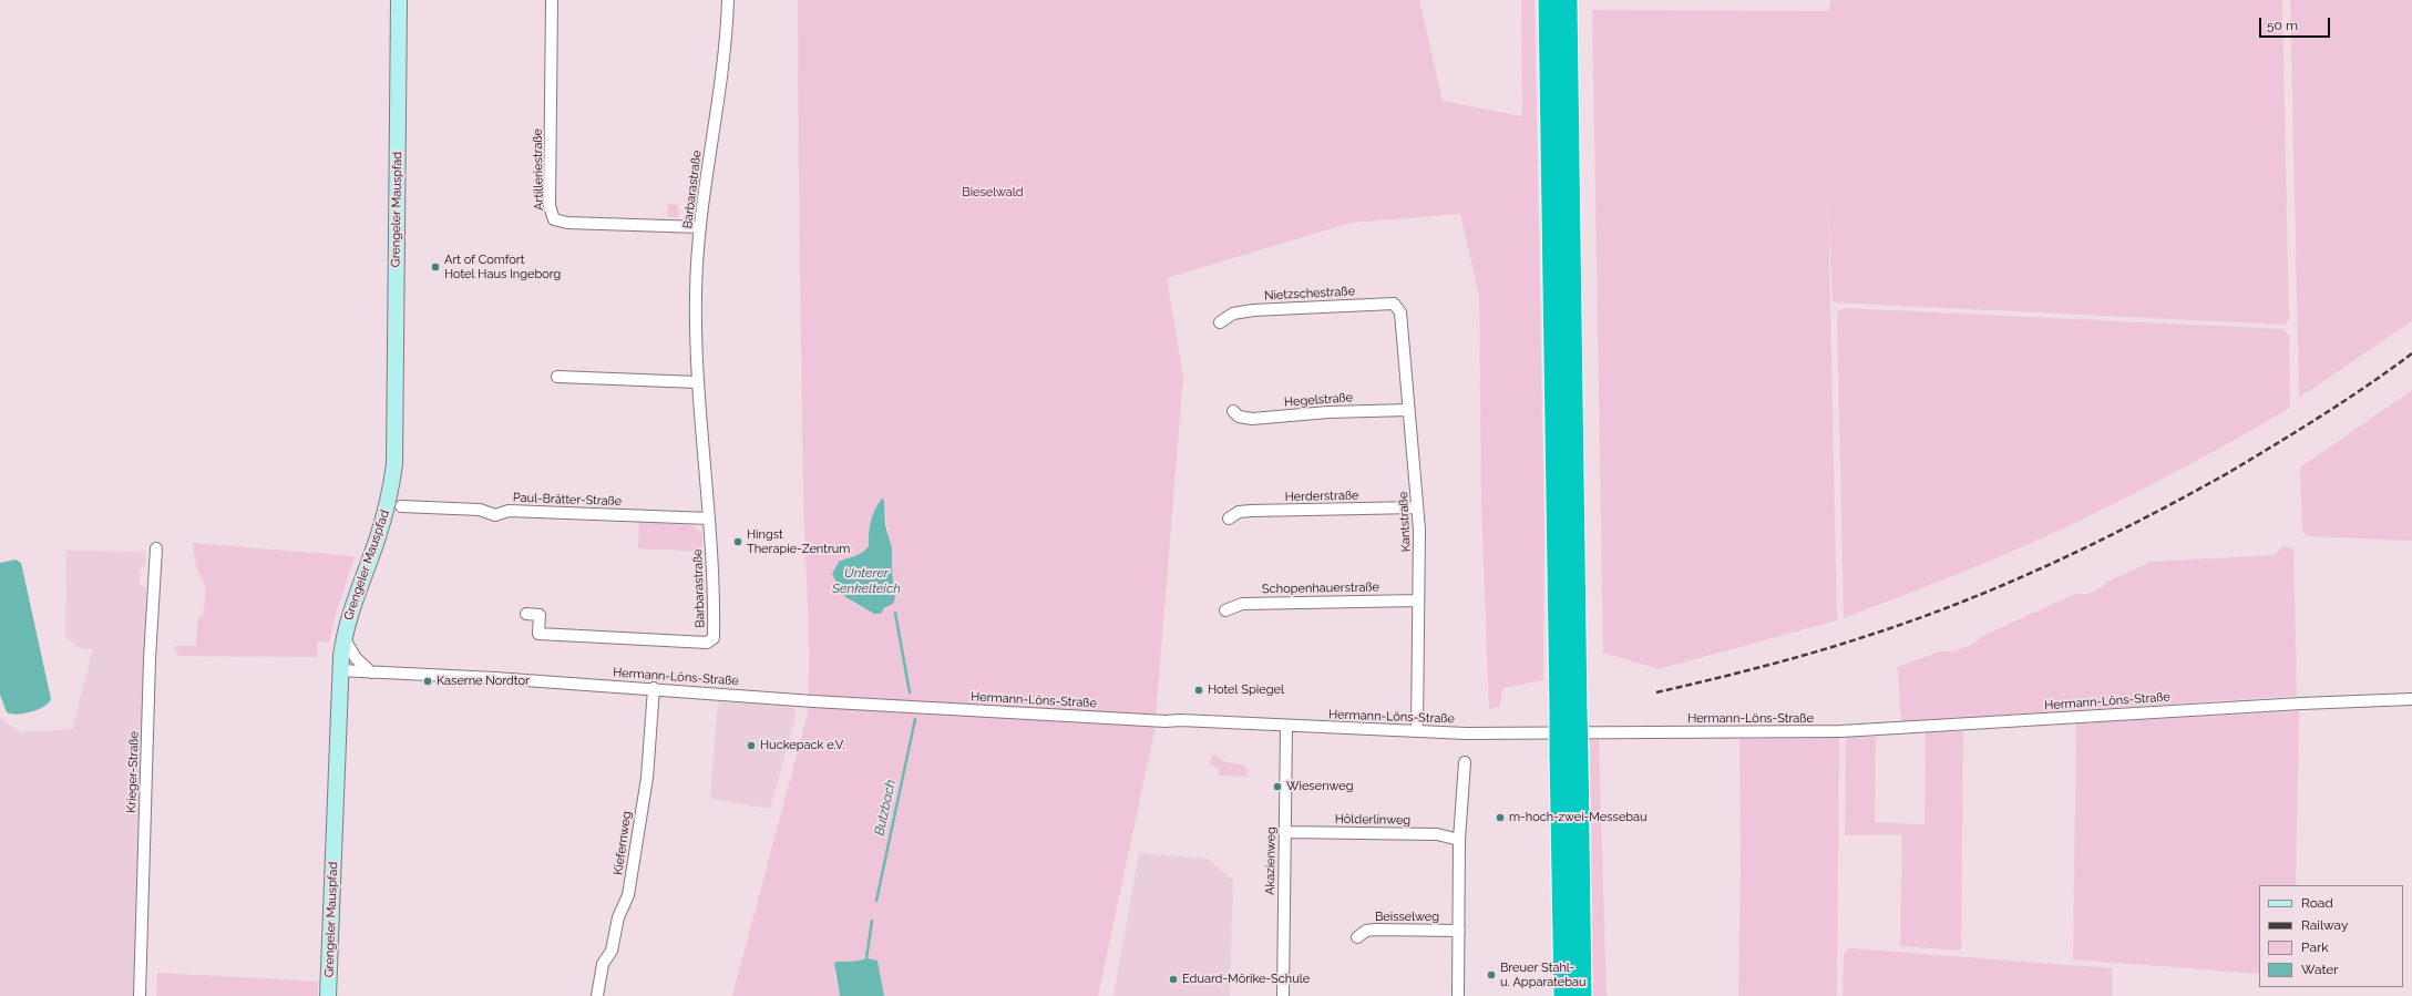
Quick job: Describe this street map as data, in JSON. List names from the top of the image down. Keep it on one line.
{"streets":{"main road":["Grengeler Mauspfad"],"street":["Artilleriestraße","Barbarastraße","Nietzschestraße","Hegelstraße","Herderstraße","Paul-Brätter-Straße","Kantstraße","Schopenhauerstraße","Hermann-Löns-Straße","Krieger-Straße","Hölderlinweg","Kiefernweg","Akazienweg","Beisselweg"]},"crossings":[["Artilleriestraße","Barbarastraße"],["Barbarastraße","Paul-Brätter-Straße"],["Grengeler Mauspfad","Hermann-Löns-Straße"],["Nietzschestraße","Kantstraße"],["Hegelstraße","Kantstraße"],["Herderstraße","Kantstraße"],["Kantstraße","Schopenhauerstraße"],["Kantstraße","Hermann-Löns-Straße"],["Hermann-Löns-Straße","Kiefernweg"],["Hermann-Löns-Straße","Akazienweg"],["Hölderlinweg","Akazienweg"]],"water":["Unterer Senkelteich","Butzbach"],"parks":["Bieselwald"],"places":["Art of Comfort Hotel Haus Ingeborg","Hingst Therapie-Zentrum","Kaserne Nordtor","Hotel Spiegel","Huckepack e.V.","Wiesenweg","m-hoch-zwei-Messebau","Breuer Stahl- u. Apparatebau","Eduard-Mörike-Schule"],"legend":["Road","Railway","Park","Water"],"scale_bar":"50 m"}
